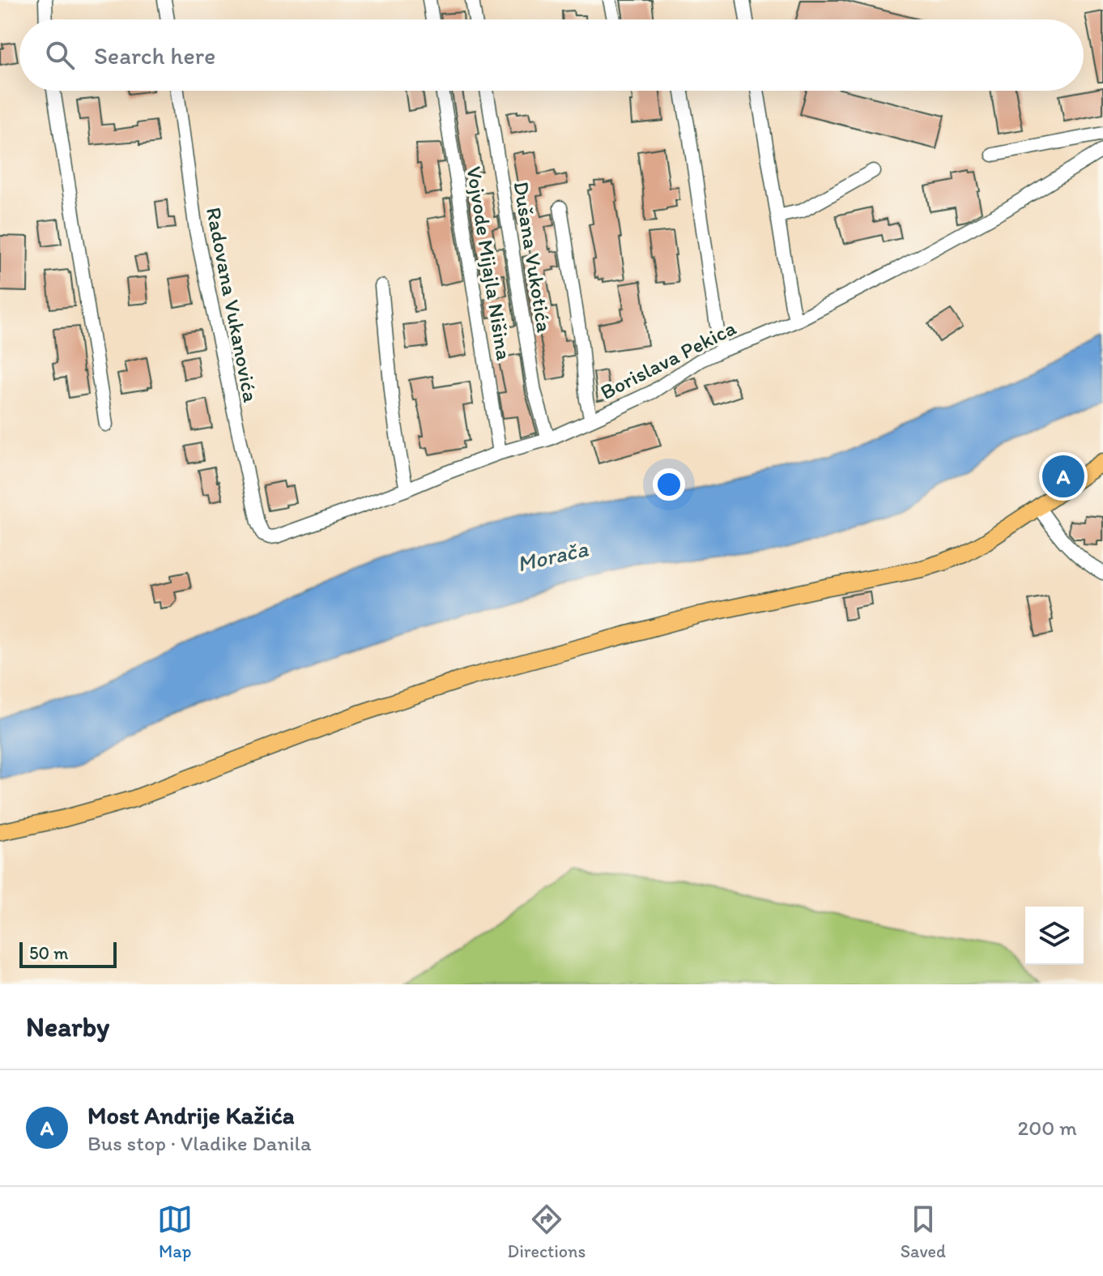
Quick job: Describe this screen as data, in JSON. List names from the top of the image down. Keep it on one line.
{"streets":{"street":["Dušana Vukotića","Vojvode Mijajla Nišina","Radovana Vukanovića","Borislava Pekica"]},"crossings":[["Dušana Vukotića","Borislava Pekica"],["Vojvode Mijajla Nišina","Borislava Pekica"],["Radovana Vukanovića","Borislava Pekica"]],"water":["Morača"],"scale_bar":"50 m","page":{"search":"Search here","pins":"A","scale":"50 m","heading":"Nearby","list":[{"mark":"A","name":"Most Andrije Kažića","note":"Bus stop · Vladike Danila","value":"200 m"}],"nav":["Map","Directions","Saved"]}}
